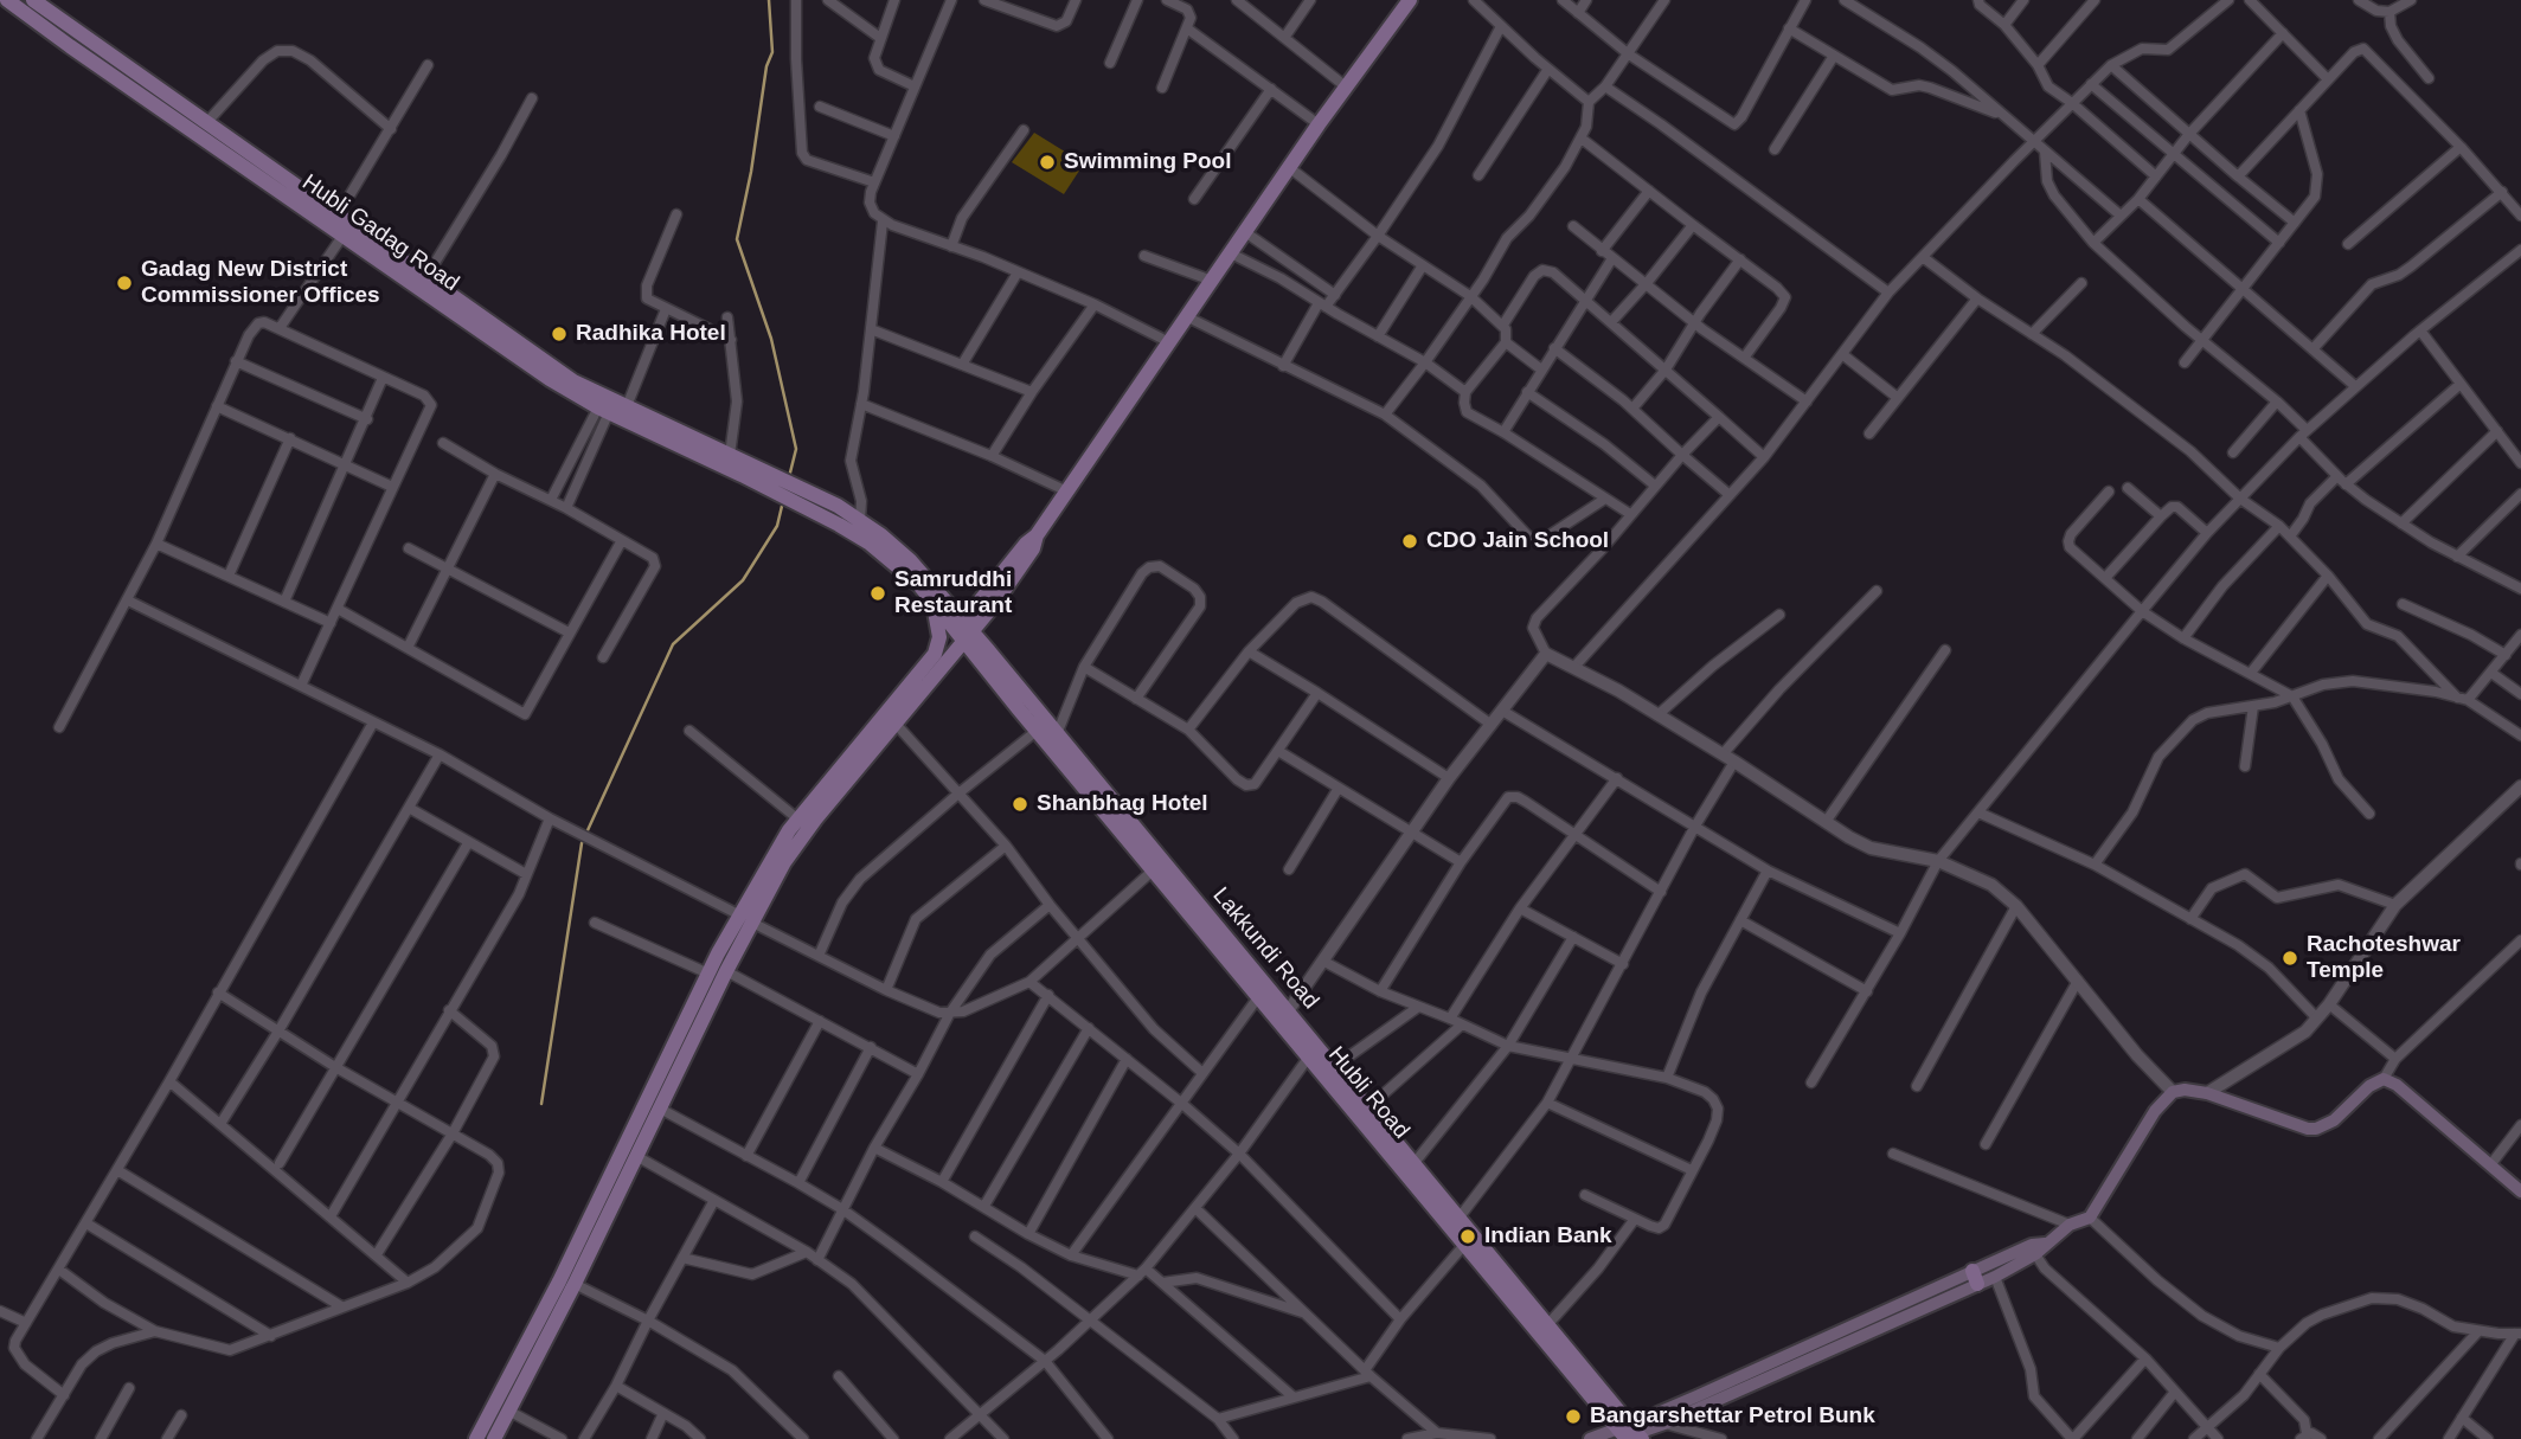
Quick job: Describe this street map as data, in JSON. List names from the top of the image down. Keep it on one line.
{"streets":{"main road":["Hubli Gadag Road","Lakkundi Road","Hubli Road"]},"crossings":[["Hubli Gadag Road","Hubli Road"],["Lakkundi Road","Hubli Road"]],"places":["Swimming Pool","Gadag New District Commissioner Offices","Radhika Hotel","CDO Jain School","Samruddhi Restaurant","Shanbhag Hotel","Rachoteshwar Temple","Indian Bank","Bangarshettar Petrol Bunk"]}
